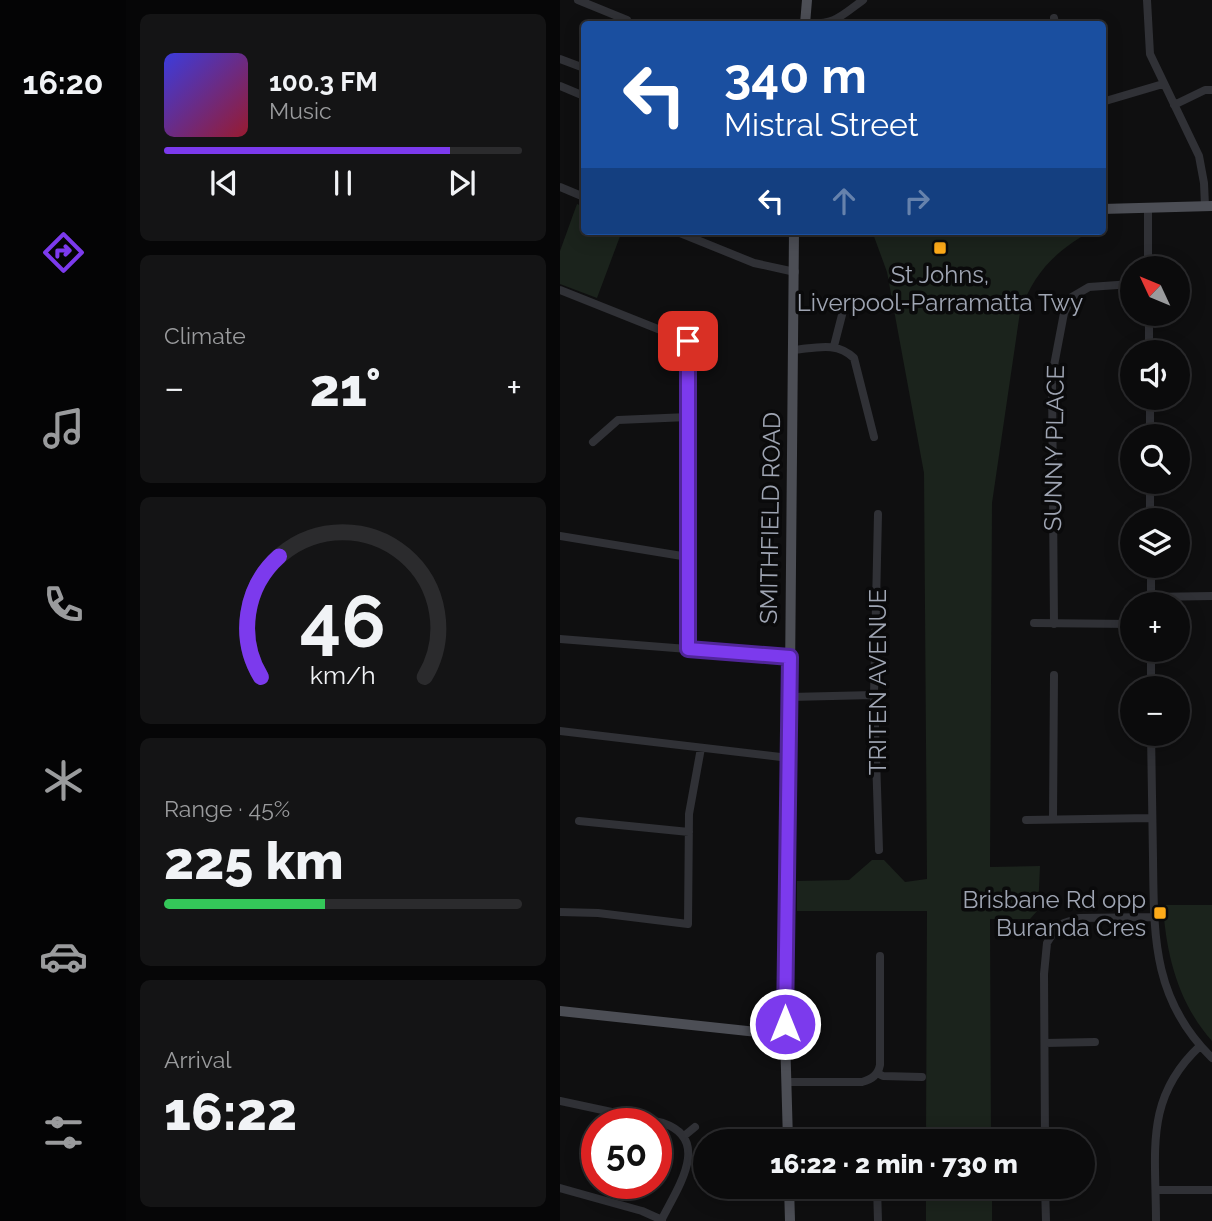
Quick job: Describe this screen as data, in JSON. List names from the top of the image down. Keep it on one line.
{"streets":{"main road":["SMITHFIELD ROAD"],"street":["SUNNY PLACE","TRITEN AVENUE"]},"places":{"transit":["St Johns, Liverpool-Parramatta Twy","Brisbane Rd opp Buranda Cres"]},"north":"top left","page":{"tabs":"16:20","turn":["340 m","Mistral Street"],"song":["100.3 FM","Music"],"tile":["Climate",["Range · 45%","225 km"],["Arrival","16:22"]],"map_buttons":["+","−"],"heat":["−","21°","+"],"limit":"50","trip":"16:22 · 2 min · 730 m","gauge":["46","km/h"]}}
